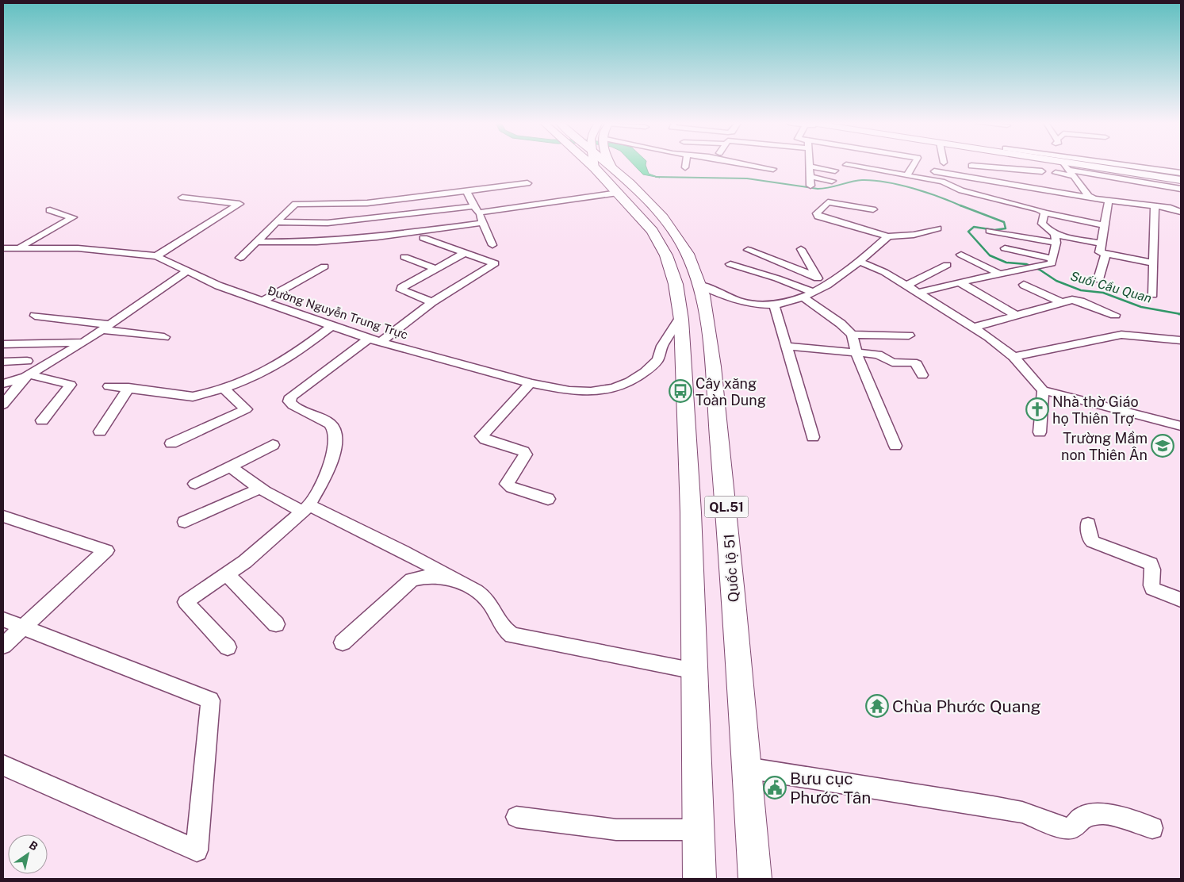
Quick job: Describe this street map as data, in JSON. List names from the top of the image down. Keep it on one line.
{"streets":{"highway":["QL.51","Quốc lộ 51"],"street":["Đường Nguyễn Trung Trực"]},"crossings":[["Đường Nguyễn Trung Trực","Quốc lộ 51"]],"water":["Suối Cầu Quan"],"places":{"bus stop":["Cây xăng Toàn Dung"],"church":["Nhà thờ Giáo họ Thiên Trợ"],"school or university":["Trường Mầm non Thiên Ân"],"temple":["Chùa Phước Quang"],"public building":["Bưu cục Phước Tân"]},"north":"top right"}
